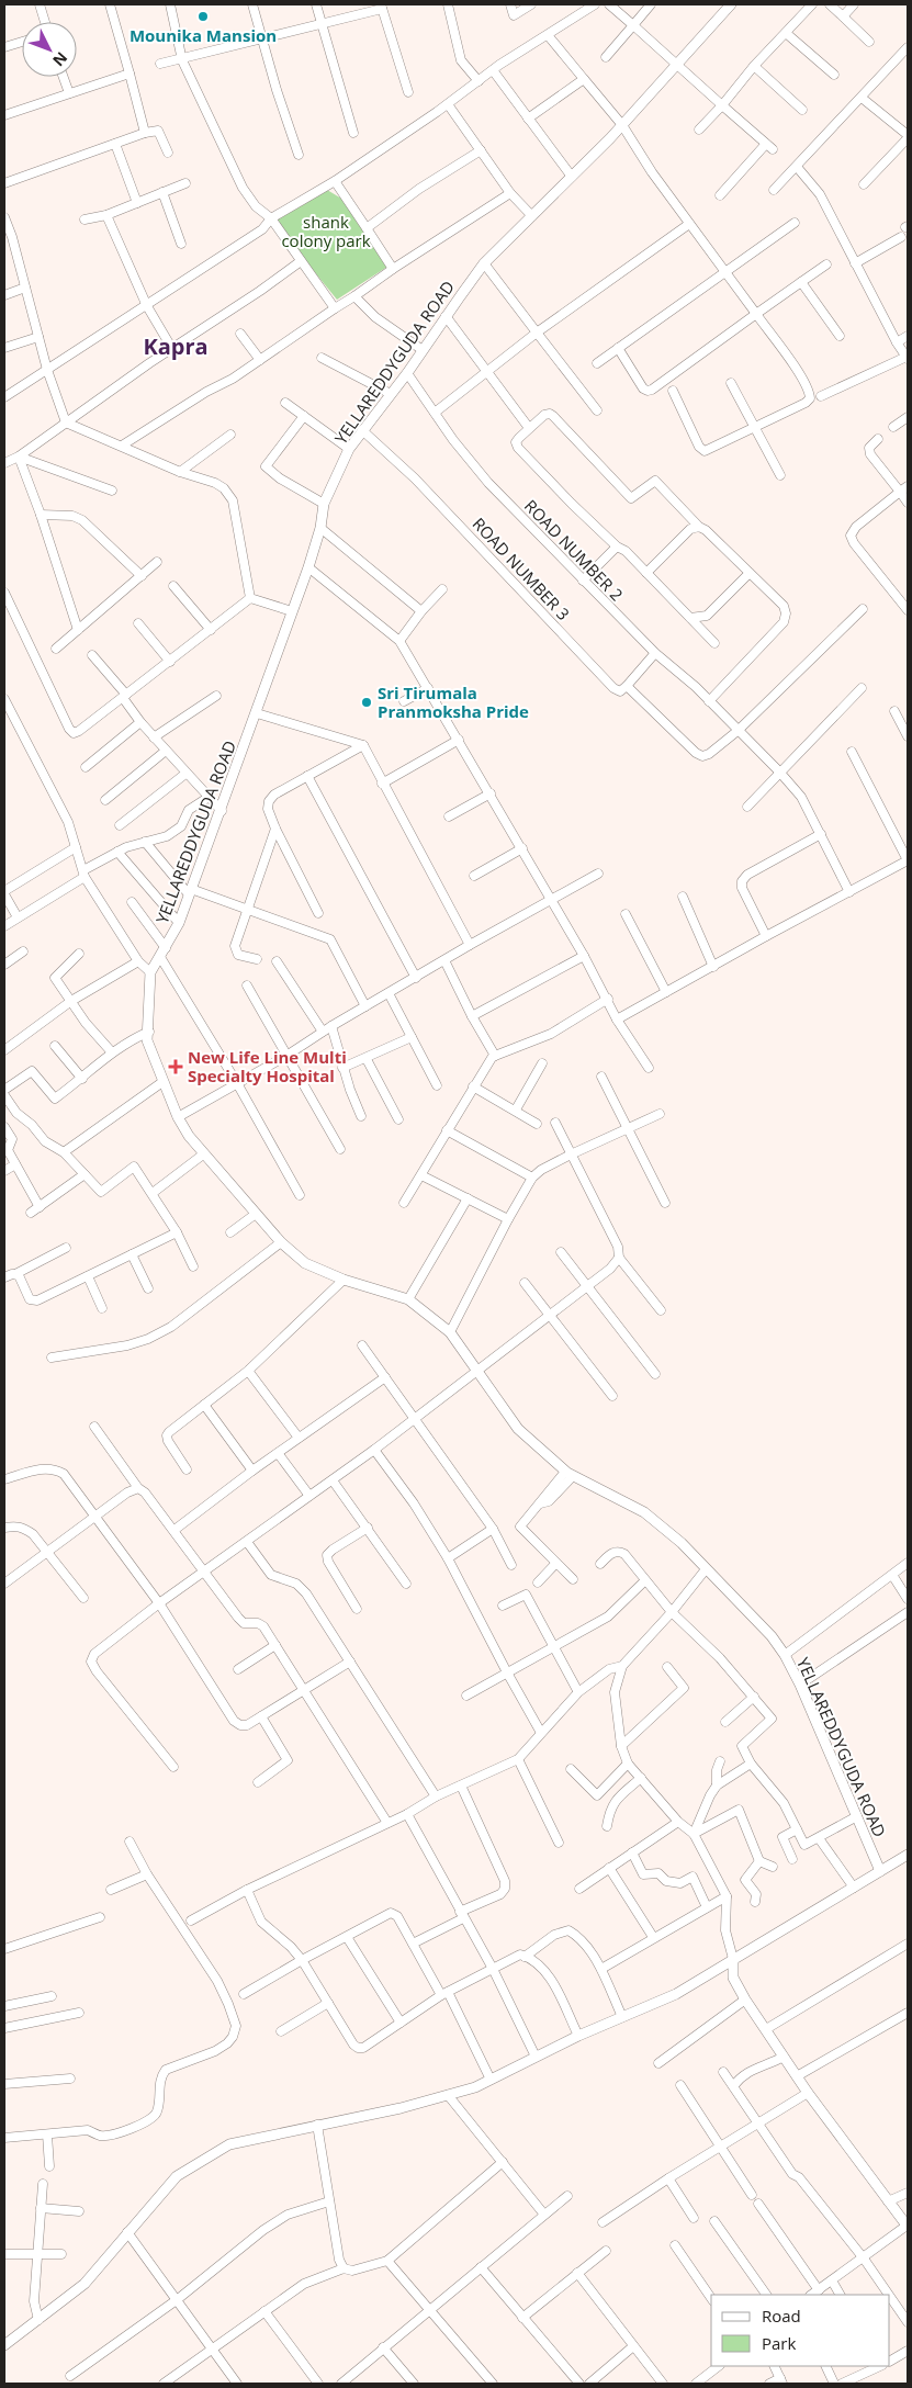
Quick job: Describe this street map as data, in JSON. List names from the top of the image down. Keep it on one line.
{"streets":{"street":["YELLAREDDYGUDA ROAD","ROAD NUMBER 2","ROAD NUMBER 3"]},"crossings":[["YELLAREDDYGUDA ROAD","ROAD NUMBER 2"],["YELLAREDDYGUDA ROAD","ROAD NUMBER 3"]],"districts":["Kapra"],"parks":["shank colony park"],"places":{"other":["Mounika Mansion","Sri Tirumala Pranmoksha Pride"],"health":["New Life Line Multi Specialty Hospital"]},"legend":["Road","Park"],"north":"bottom right"}
